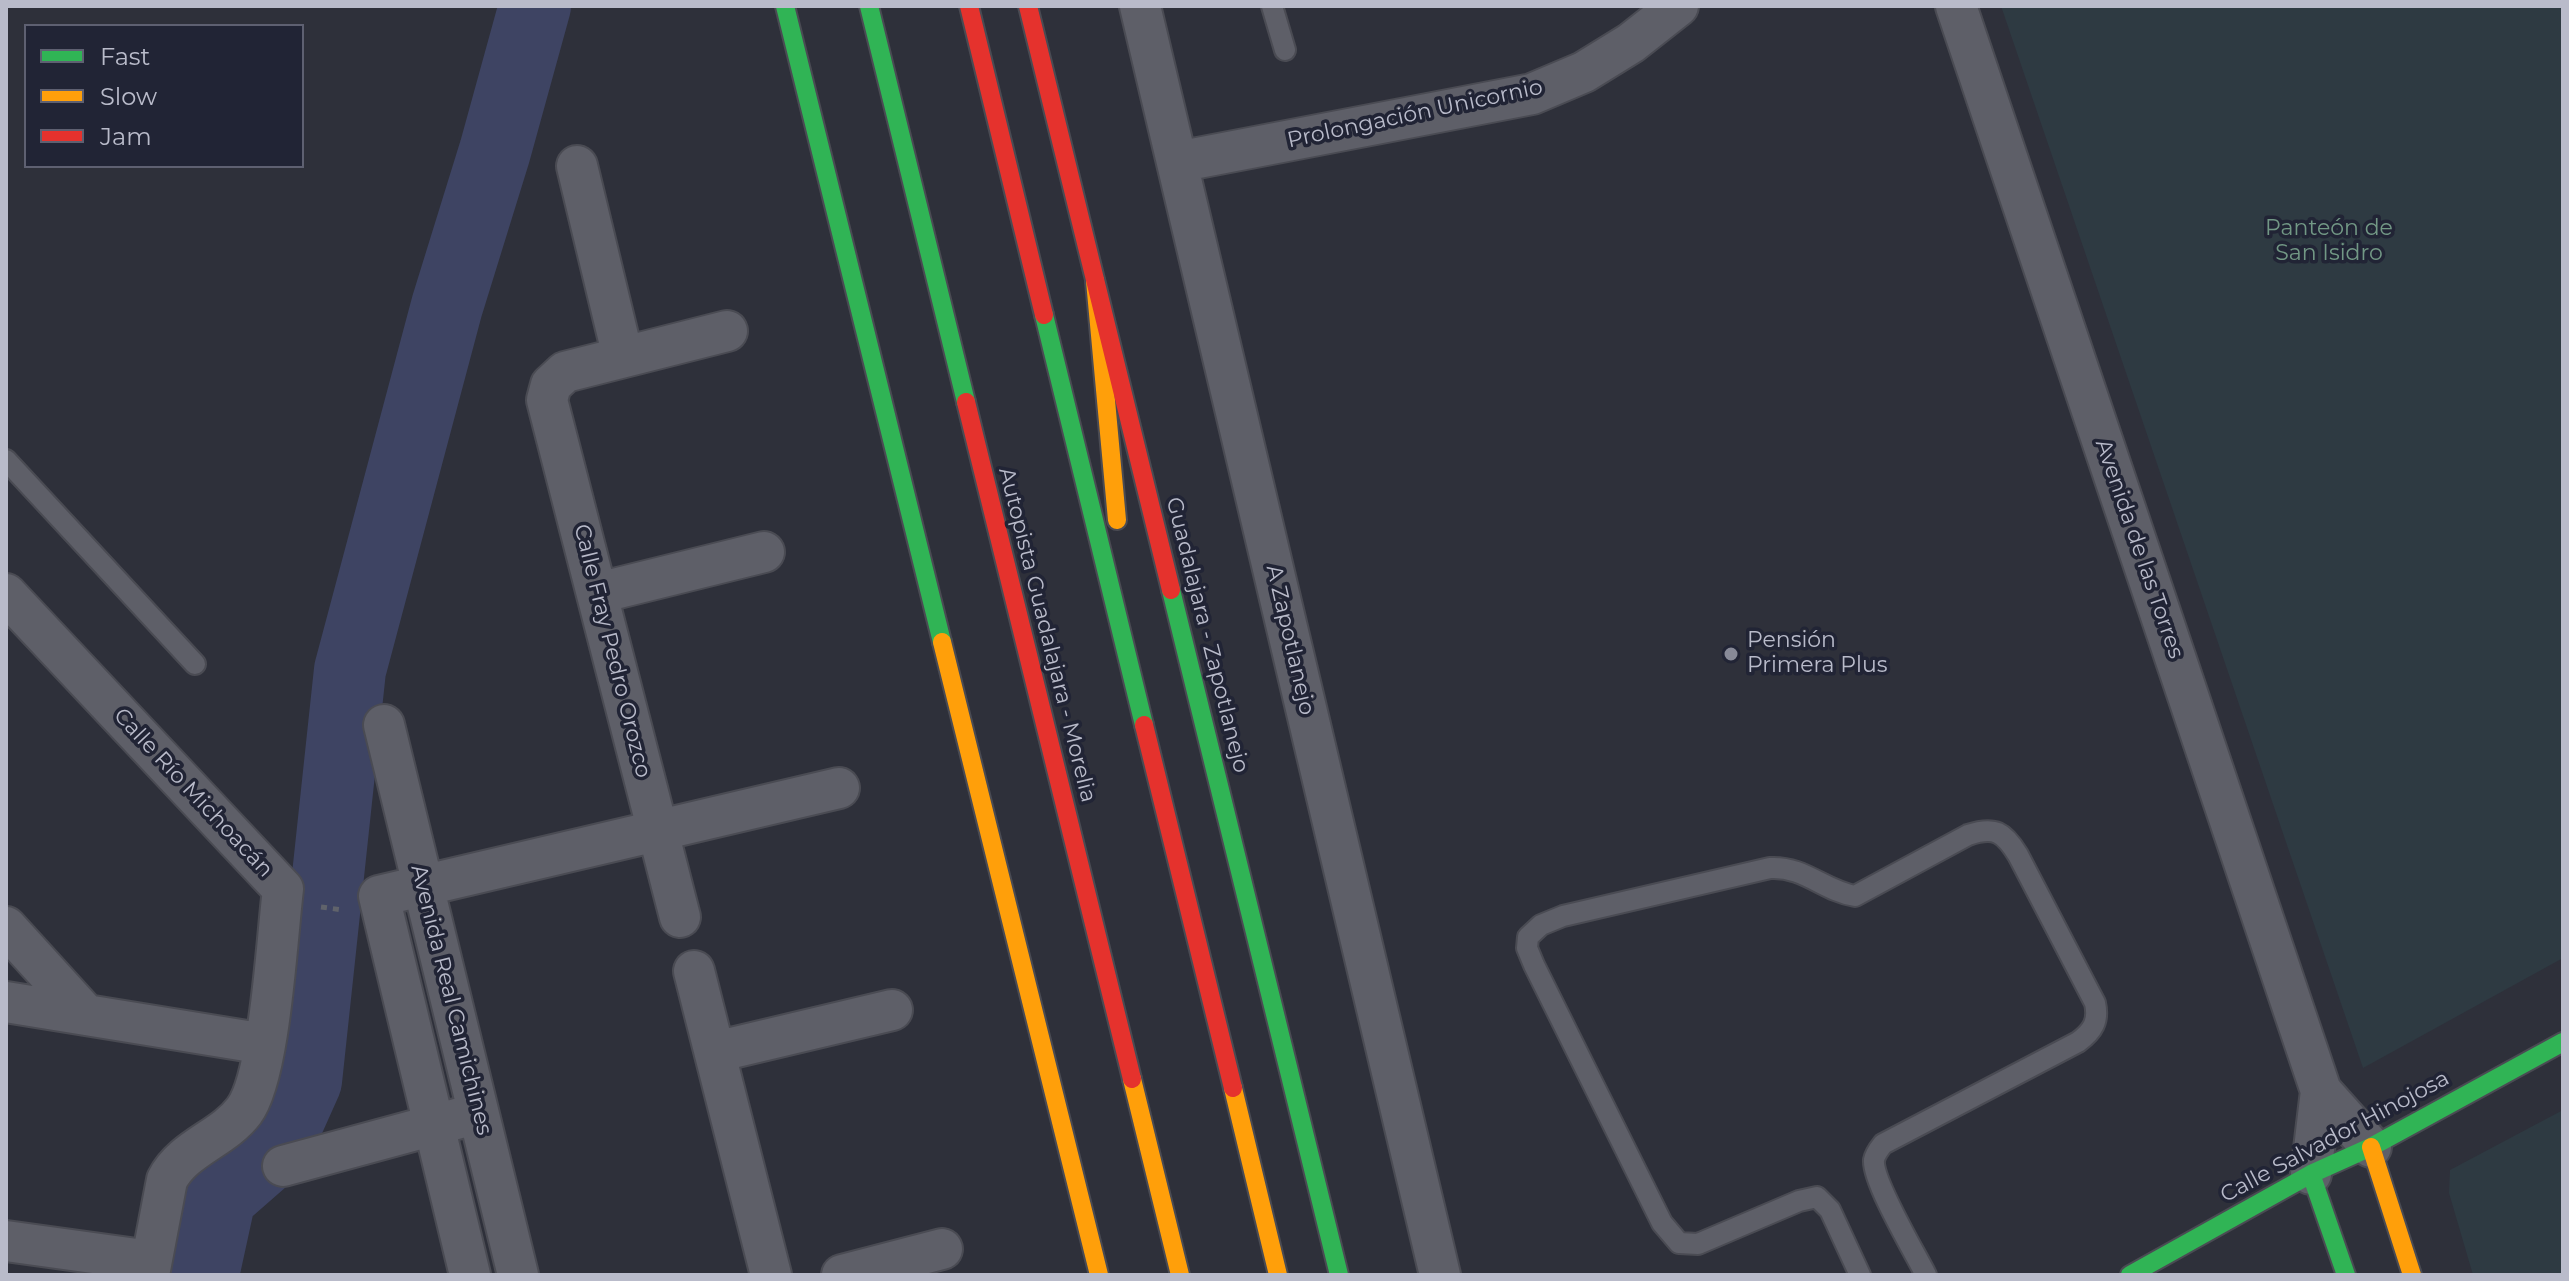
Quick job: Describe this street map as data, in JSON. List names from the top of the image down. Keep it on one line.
{"streets":{"main road":["Avenida de las Torres","Autopista Guadalajara - Morelia","Guadalajara - Zapotlanejo","Calle Salvador Hinojosa"],"street":["Prolongación Unicornio","A Zapotlanejo","Calle Fray Pedro Orozco","Calle Río Michoacán","Avenida Real Camichines"]},"crossings":[["Prolongación Unicornio","A Zapotlanejo"],["Avenida de las Torres","Calle Salvador Hinojosa"]],"parks":["Panteón de San Isidro"],"places":["Pensión Primera Plus"],"legend":["Fast","Slow","Jam"]}
